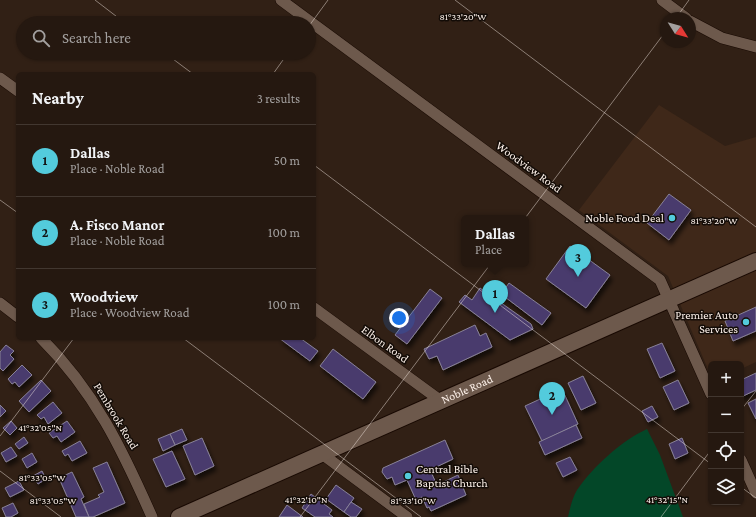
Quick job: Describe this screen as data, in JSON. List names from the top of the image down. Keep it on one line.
{"streets":{"main road":["Noble Road"],"street":["Woodview Road","Elbon Road","Pembrook Road"]},"crossings":[["Woodview Road","Noble Road"],["Elbon Road","Noble Road"]],"places":["Noble Food Deal","Premier Auto Services","Central Bible Baptist Church"],"north":"bottom right","page":{"search":"Search here","heading":["Nearby","3 results"],"list":[{"mark":"1","name":"Dallas","note":"Place · Noble Road","value":"50 m"},{"mark":"2","name":"A. Fisco Manor","note":"Place · Noble Road","value":"100 m"},{"mark":"3","name":"Woodview","note":"Place · Woodview Road","value":"100 m"}],"popup":["Dallas","Place"],"pins":["3","1","2"],"map_buttons":["+","−"]},"coordinates":["81°33'20\"W","41°32'05\"N","81°33'05\"W","41°32'10\"N","41°32'15\"N","81°33'10\"W"]}
